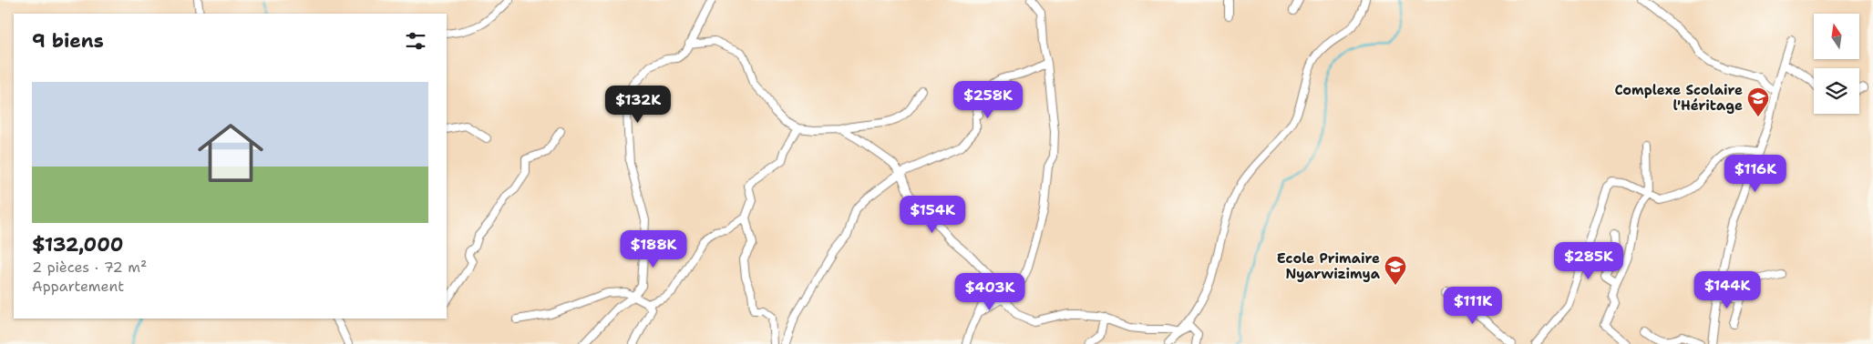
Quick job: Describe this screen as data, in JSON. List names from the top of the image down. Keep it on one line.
{"places":{"school or university":["Complexe Scolaire l'Héritage","Ecole Primaire Nyarwizimya"]},"north":"top","page":{"heading":"9 biens","list":[{"name":"$132,000","note":"2 pièces · 72 m² · Appartement"}],"price":["$258K","$132K","$116K","$154K","$188K","$285K","$144K","$403K","$111K"]}}
